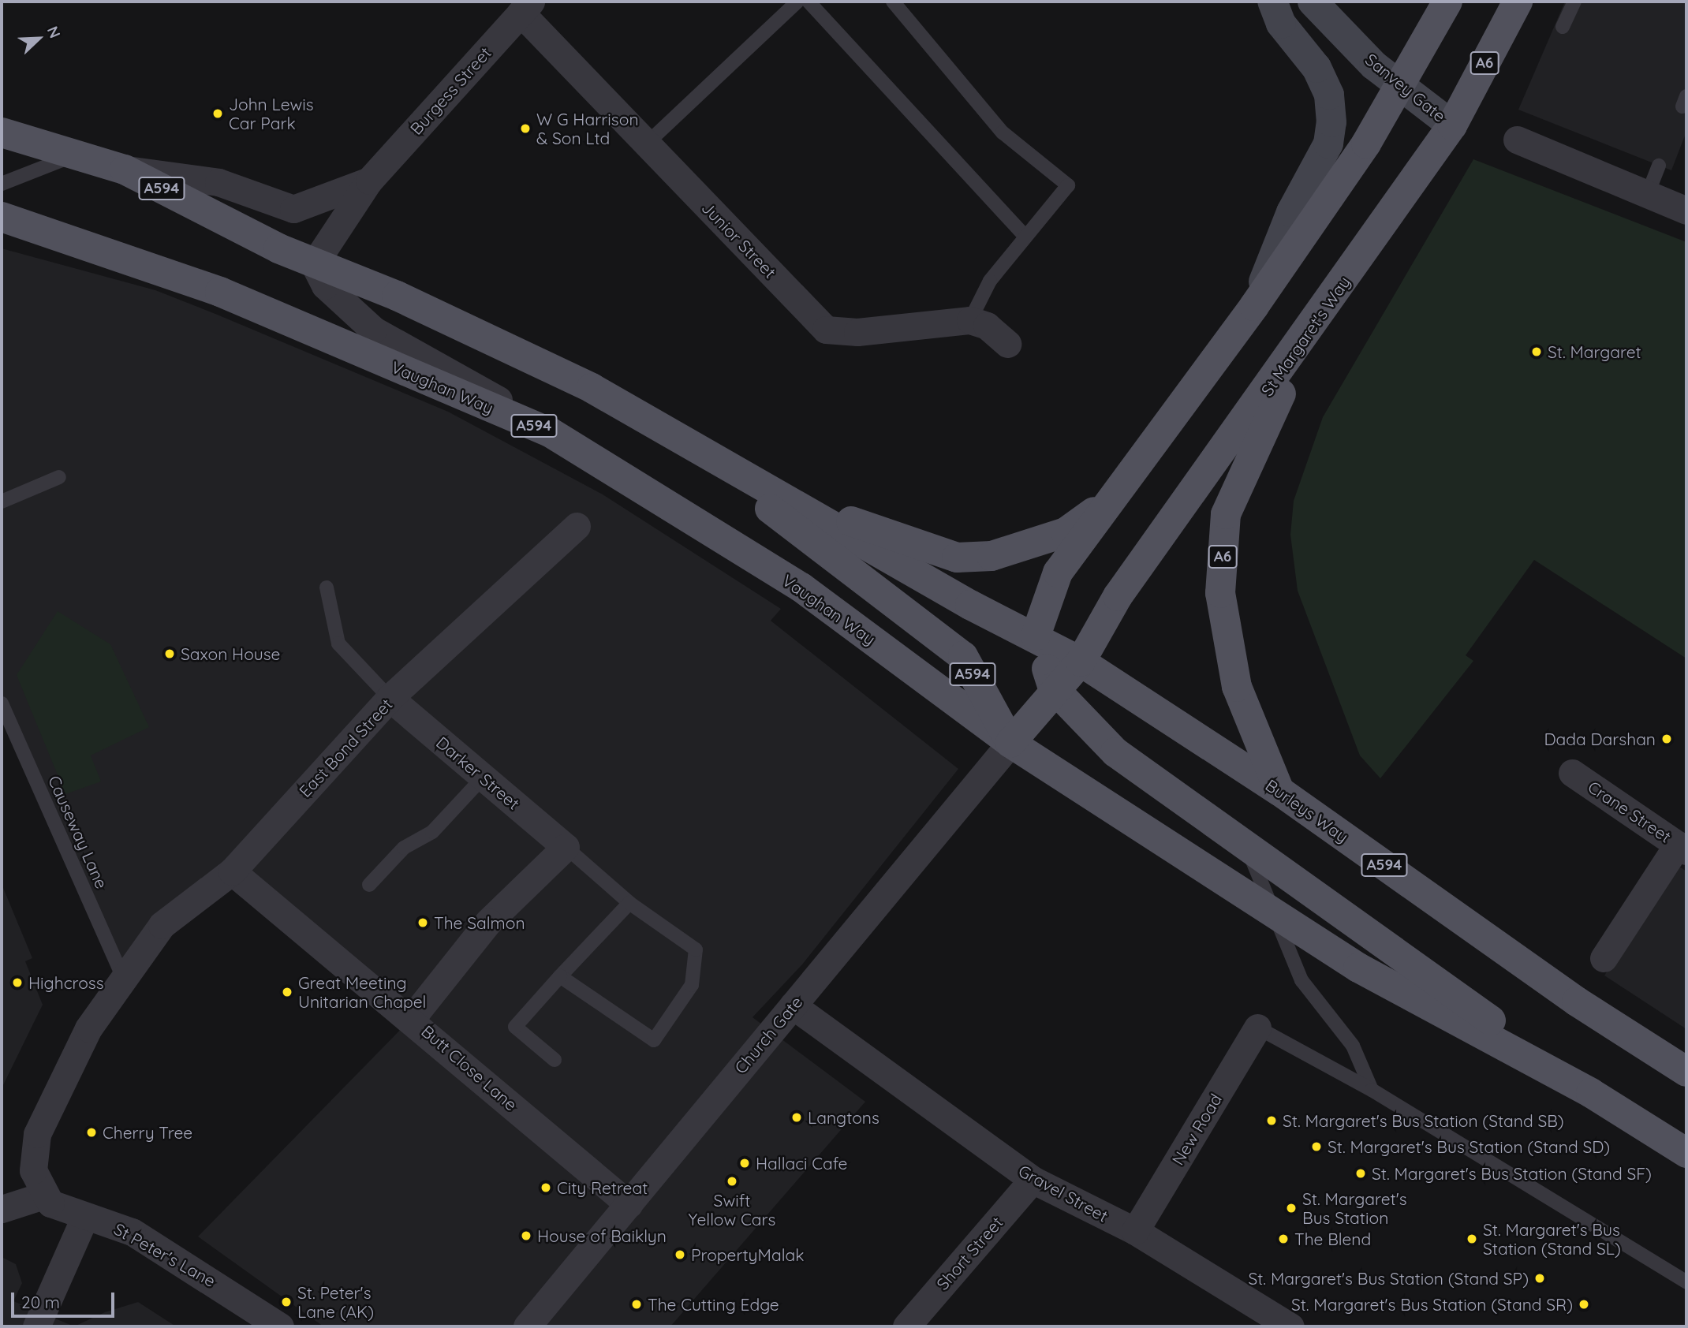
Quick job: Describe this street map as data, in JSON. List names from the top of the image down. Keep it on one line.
{"streets":{"main road":["A6","A594","St Margaret's Way","Vaughan Way","Burleys Way"],"street":["Sanvey Gate","Burgess Street","Junior Street","East Bond Street","Darker Street","Crane Street","Church Gate","Butt Close Lane","New Road","Gravel Street","Short Street","St Peter's Lane"],"lane":["Causeway Lane"]},"crossings":[["A6","St Margaret's Way"],["A6","Burleys Way"],["Sanvey Gate","St Margaret's Way"],["Burgess Street","A594"],["Burgess Street","Junior Street"],["A594","St Margaret's Way"],["A594","Vaughan Way"],["A594","Burleys Way"],["A594","Church Gate"],["St Margaret's Way","Vaughan Way"],["St Margaret's Way","Burleys Way"],["St Margaret's Way","Church Gate"],["Vaughan Way","Church Gate"],["East Bond Street","Darker Street"],["East Bond Street","Causeway Lane"],["East Bond Street","Butt Close Lane"],["Church Gate","Butt Close Lane"],["Church Gate","Gravel Street"],["New Road","Gravel Street"],["Gravel Street","Short Street"]],"places":["John Lewis Car Park","W G Harrison & Son Ltd","St. Margaret","Saxon House","Dada Darshan","The Salmon","Highcross","Great Meeting Unitarian Chapel","Langtons","St. Margaret's Bus Station (Stand SB)","Cherry Tree","St. Margaret's Bus Station (Stand SD)","Hallaci Cafe","St. Margaret's Bus Station (Stand SF)","Swift Yellow Cars","City Retreat","St. Margaret's Bus Station","House of Baiklyn","The Blend","St. Margaret's Bus Station (Stand SL)","PropertyMalak","St. Margaret's Bus Station (Stand SP)","St. Peter's Lane (AK)","The Cutting Edge","St. Margaret's Bus Station (Stand SR)"],"scale_bar":"20 m","north":"top right"}
